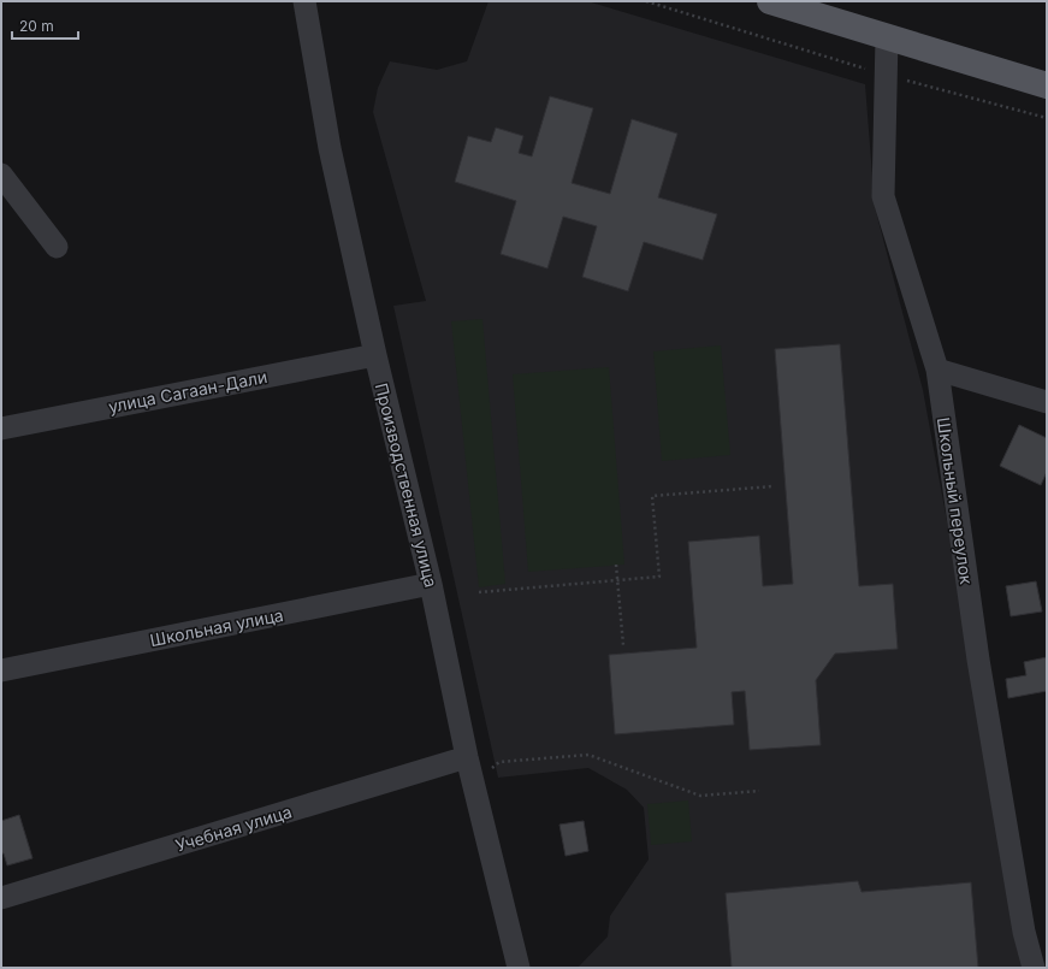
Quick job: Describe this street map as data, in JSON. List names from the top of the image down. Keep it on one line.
{"streets":{"street":["улица Сагаан-Дали","Производственная улица","Школьный переулок","Школьная улица","Учебная улица"]},"crossings":[["улица Сагаан-Дали","Производственная улица"],["Производственная улица","Школьная улица"],["Производственная улица","Учебная улица"]],"scale_bar":"20 m"}
